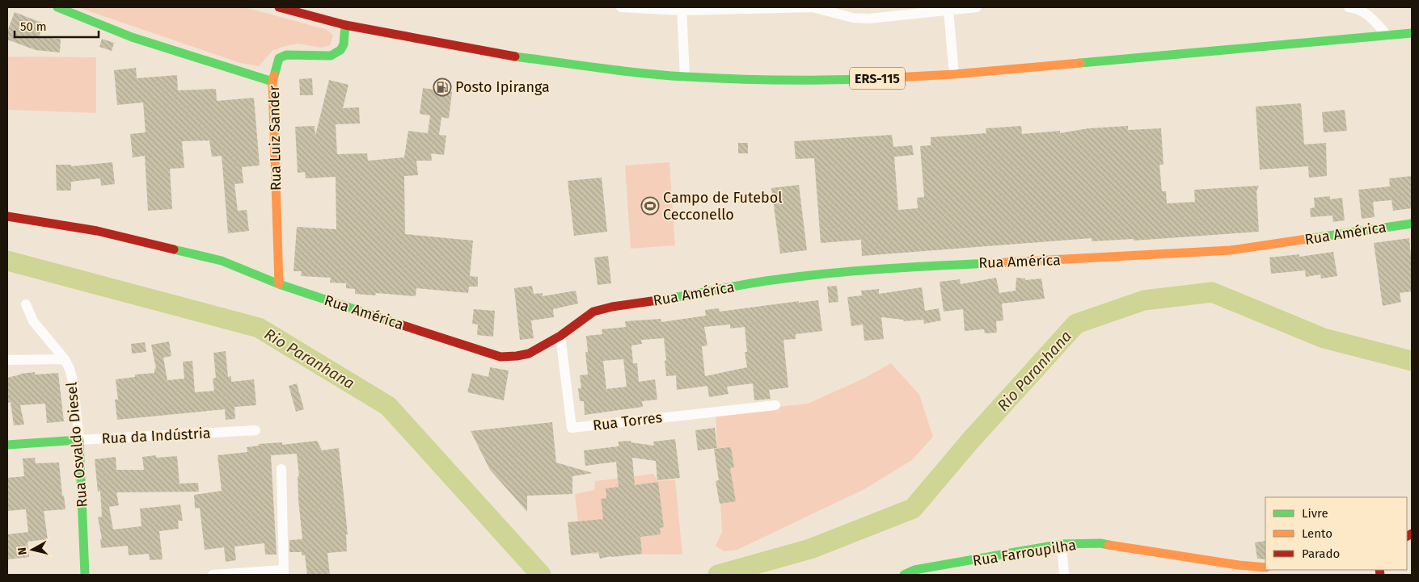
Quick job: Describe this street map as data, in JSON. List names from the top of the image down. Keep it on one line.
{"streets":{"street":["ERS-115","Rua Luiz Sander","Rua América","Rua Torres","Rua da Indústria","Rua Osvaldo Diesel","Rua Farroupilha"]},"crossings":[["ERS-115","Rua Luiz Sander"],["Rua Luiz Sander","Rua América"],["Rua América","Rua Torres"],["Rua da Indústria","Rua Osvaldo Diesel"]],"water":["Rio Paranhana"],"places":{"fuel station":["Posto Ipiranga"],"sports":["Campo de Futebol Cecconello"]},"legend":["Livre","Lento","Parado"],"scale_bar":"50 m","north":"left"}
